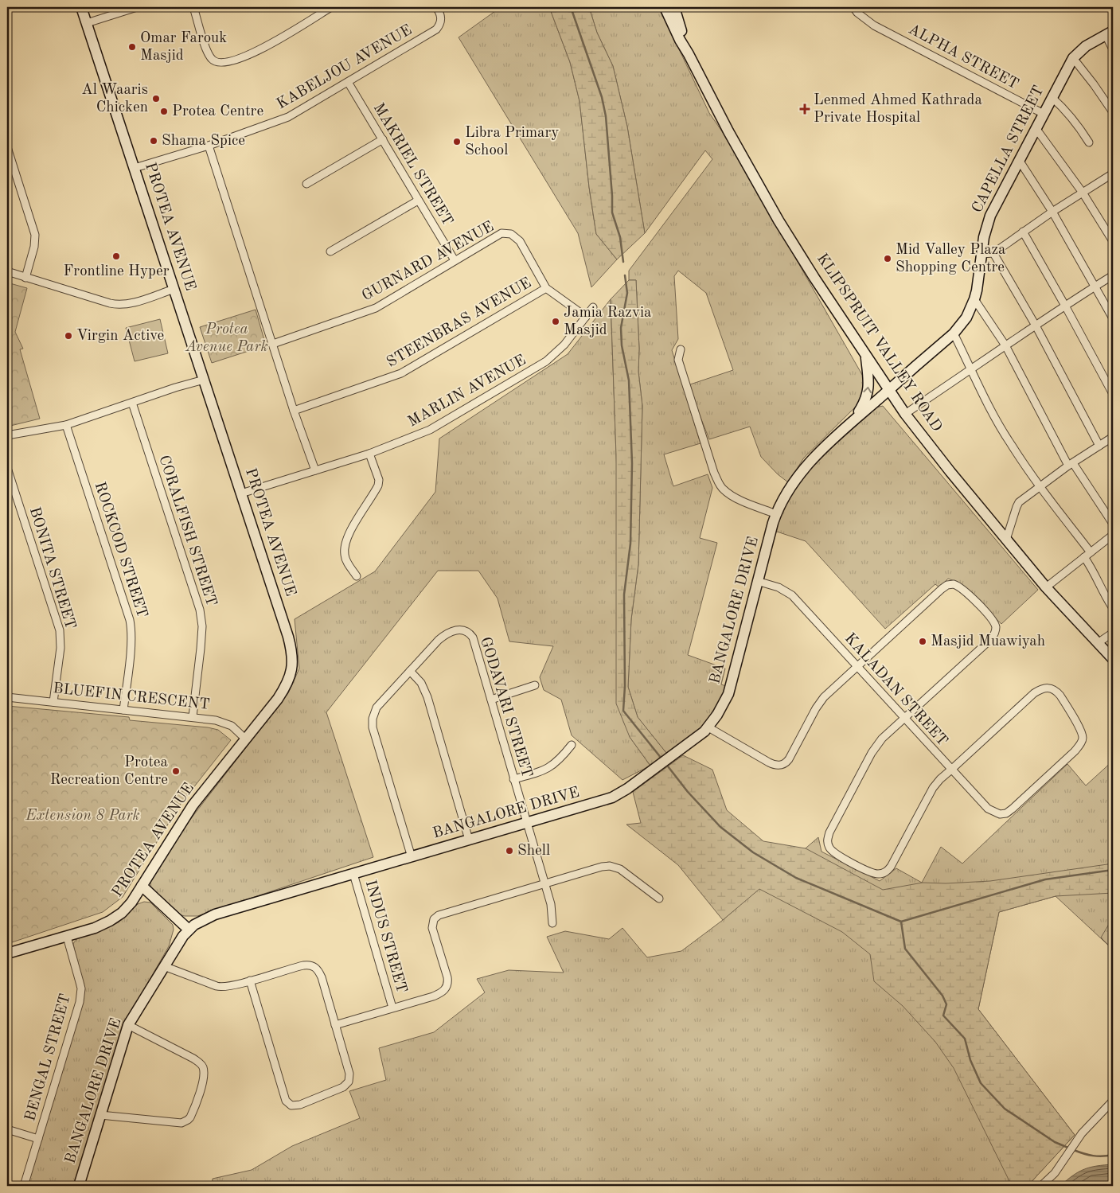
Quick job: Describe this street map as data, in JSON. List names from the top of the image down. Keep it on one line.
{"streets":{"street":["ALPHA STREET","KABELJOU AVENUE","CAPELLA STREET","MAKRIEL STREET","PROTEA AVENUE","GURNARD AVENUE","STEENBRAS AVENUE","KLIPSPRUIT VALLEY ROAD","MARLIN AVENUE","CORALFISH STREET","ROCKCOD STREET","BONITA STREET","BANGALORE DRIVE","KALADAN STREET","BLUEFIN CRESCENT","GODAVARI STREET","INDUS STREET","BENGAL STREET"]},"crossings":[["ALPHA STREET","CAPELLA STREET"],["KABELJOU AVENUE","MAKRIEL STREET"],["KABELJOU AVENUE","PROTEA AVENUE"],["CAPELLA STREET","KLIPSPRUIT VALLEY ROAD"],["CAPELLA STREET","BANGALORE DRIVE"],["MAKRIEL STREET","GURNARD AVENUE"],["PROTEA AVENUE","MARLIN AVENUE"],["PROTEA AVENUE","BLUEFIN CRESCENT"],["PROTEA AVENUE","BENGAL STREET"],["GURNARD AVENUE","STEENBRAS AVENUE"],["GURNARD AVENUE","MARLIN AVENUE"],["KLIPSPRUIT VALLEY ROAD","BANGALORE DRIVE"],["CORALFISH STREET","BLUEFIN CRESCENT"],["ROCKCOD STREET","BLUEFIN CRESCENT"],["BONITA STREET","BLUEFIN CRESCENT"],["BANGALORE DRIVE","KALADAN STREET"],["BANGALORE DRIVE","GODAVARI STREET"],["BANGALORE DRIVE","INDUS STREET"]],"parks":["Protea Avenue Park","Extension 8 Park"],"places":{"other":["Omar Farouk Masjid","Al Waaris Chicken","Protea Centre","Shama Spice","Libra Primary School","Frontline Hyper","Mid Valley Plaza Shopping Centre","Jamia Razvia Masjid","Virgin Active","Masjid Muawiyah","Protea Recreation Centre","Shell"],"health":["Lenmed Ahmed Kathrada Private Hospital"]}}
